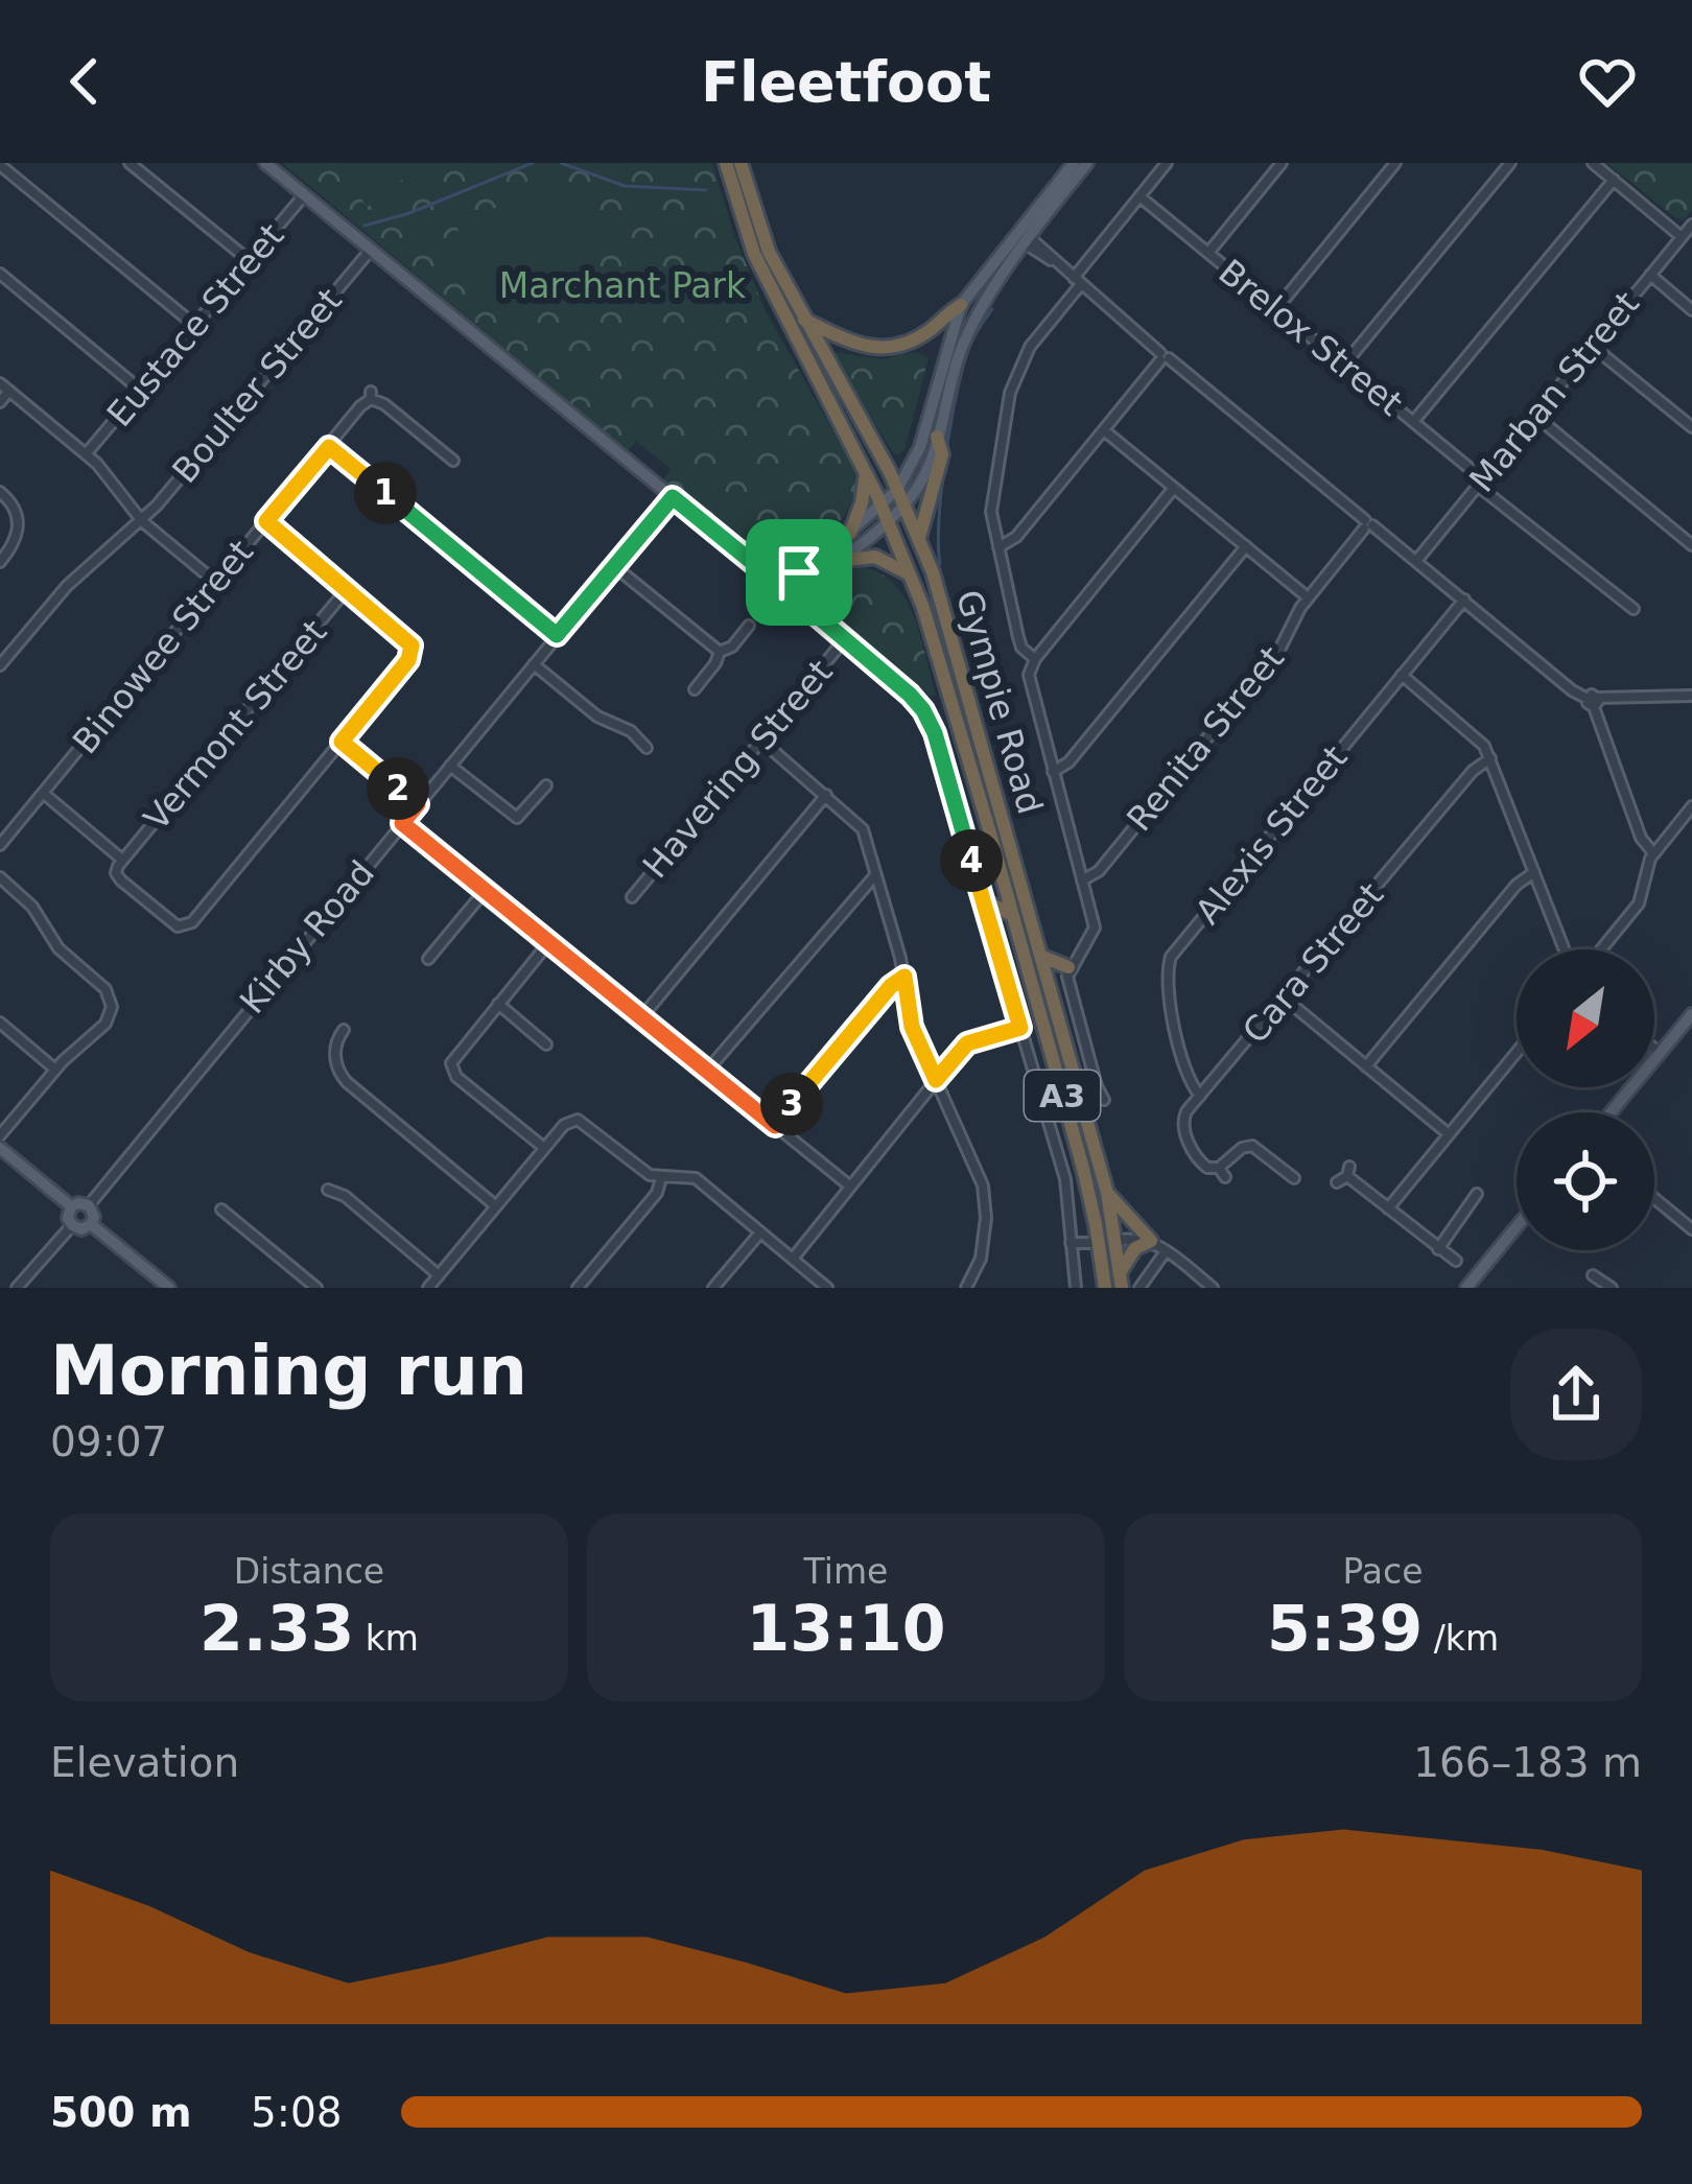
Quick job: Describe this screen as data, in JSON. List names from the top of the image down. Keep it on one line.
{"streets":{"highway":["Gympie Road","A3"],"street":["Eustace Street","Brelox Street","Boulter Street","Marban Street","Binowee Street","Vermont Street","Renita Street","Havering Street","Alexis Street","Kirby Road","Cara Street"]},"crossings":[["Brelox Street","Marban Street"],["Gympie Road","Havering Street"],["Alexis Street","Cara Street"]],"parks":["Marchant Park"],"north":"bottom left","page":{"header":"Fleetfoot","pins":["1","2","4","3"],"heading":["Morning run","09:07"],"stats":[["Distance","2.33 km"],["Time","13:10"],["Pace","5:39 /km"]],"chart":["Elevation","166–183 m"],"list":[{"name":"500 m","note":"5:08"}]}}
